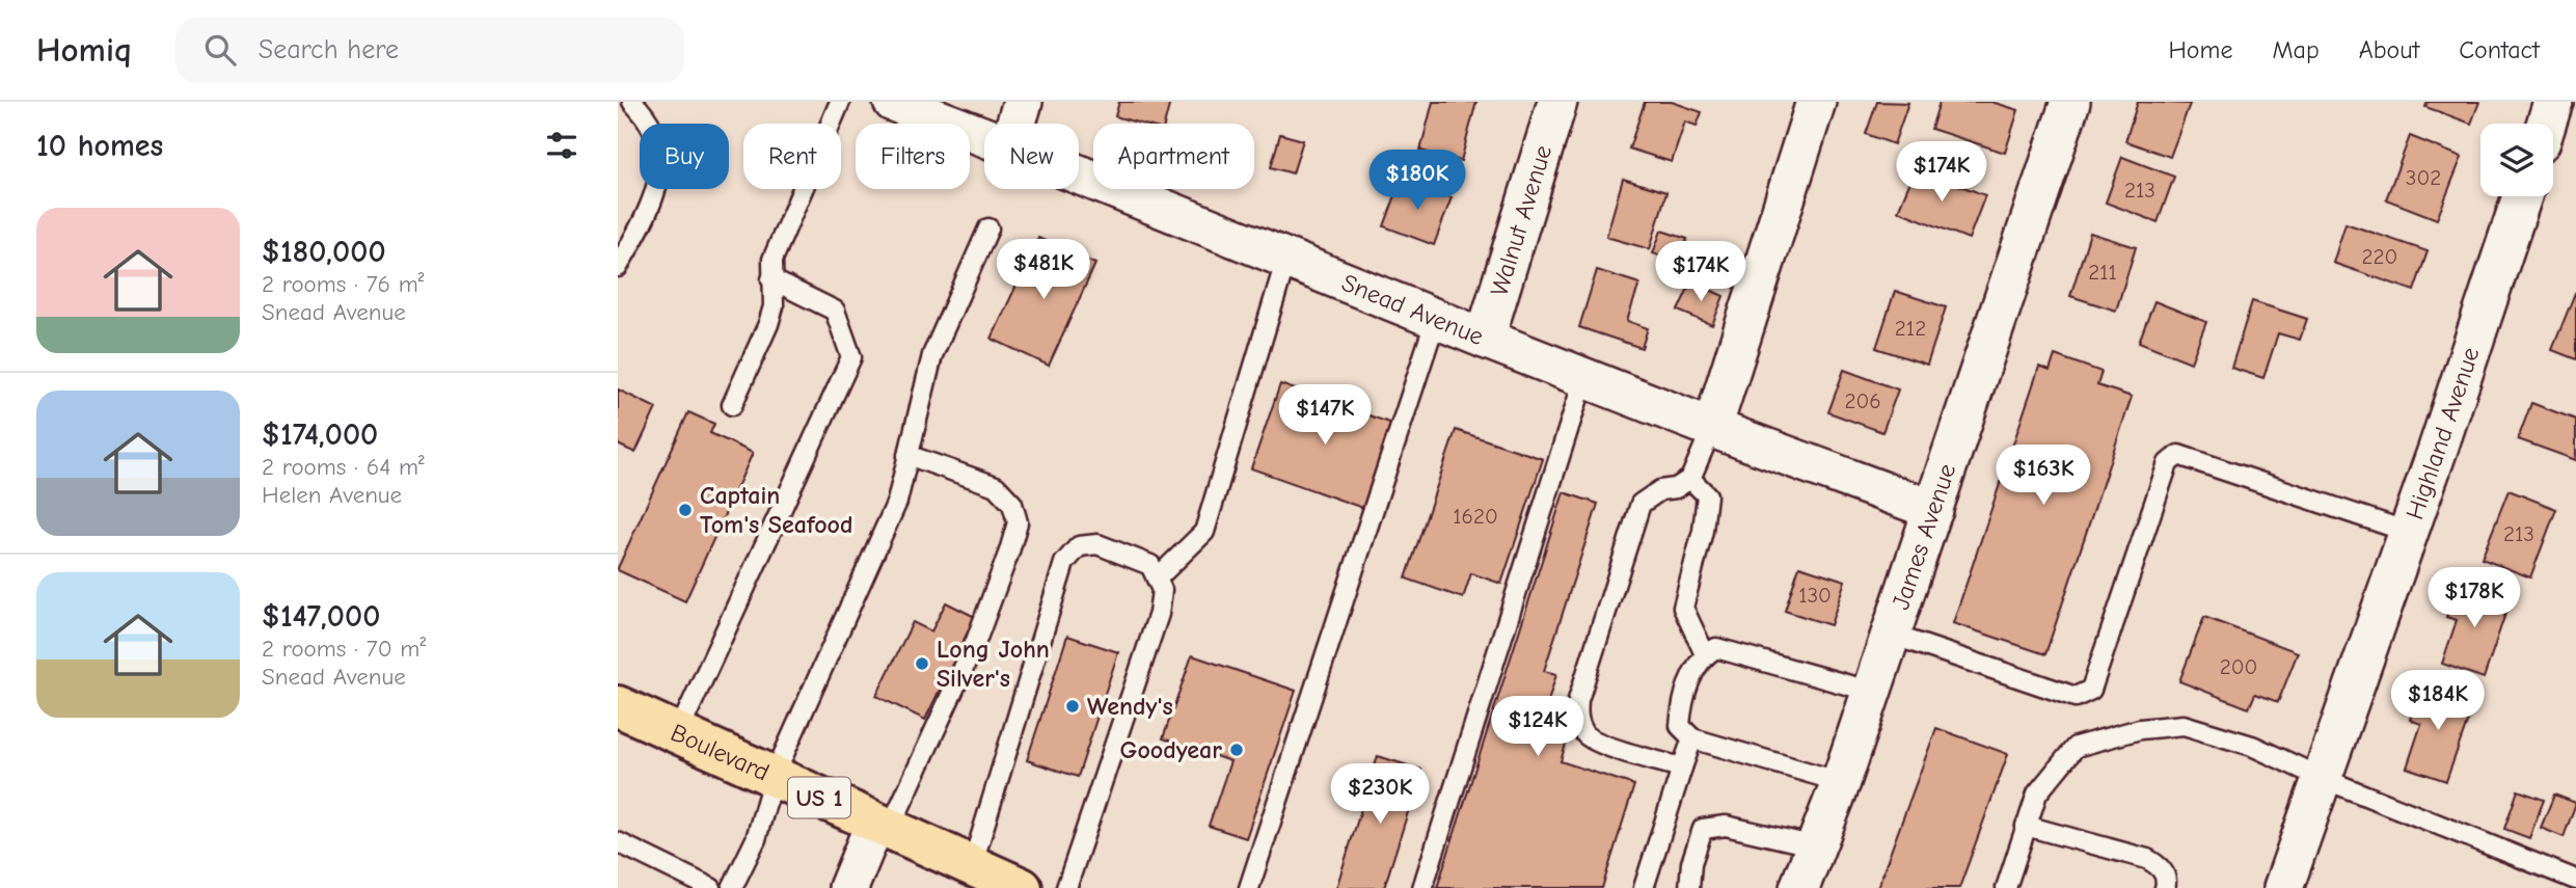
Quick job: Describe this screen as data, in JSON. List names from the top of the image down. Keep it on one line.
{"streets":{"main road":["Boulevard","US 1"],"street":["Walnut Avenue","Snead Avenue","Highland Avenue","James Avenue"]},"crossings":[["Walnut Avenue","Snead Avenue"],["Snead Avenue","James Avenue"]],"places":["Captain Tom's Seafood","Long John Silver's","Wendy's","Goodyear"],"house_numbers":["302","213","220","211","212","206","1620","213","130","200"],"page":{"header":"Homiq","search":"Search here","nav":["Home","Map","About","Contact"],"heading":"10 homes","chip":["Buy","Rent","Filters","New","Apartment"],"price":["$174K","$180K","$481K","$174K","$147K","$163K","$178K","$184K","$124K","$230K"],"list":[{"name":"$180,000","note":"2 rooms · 76 m² · Snead Avenue"},{"name":"$174,000","note":"2 rooms · 64 m² · Helen Avenue"},{"name":"$147,000","note":"2 rooms · 70 m² · Snead Avenue"}]}}
